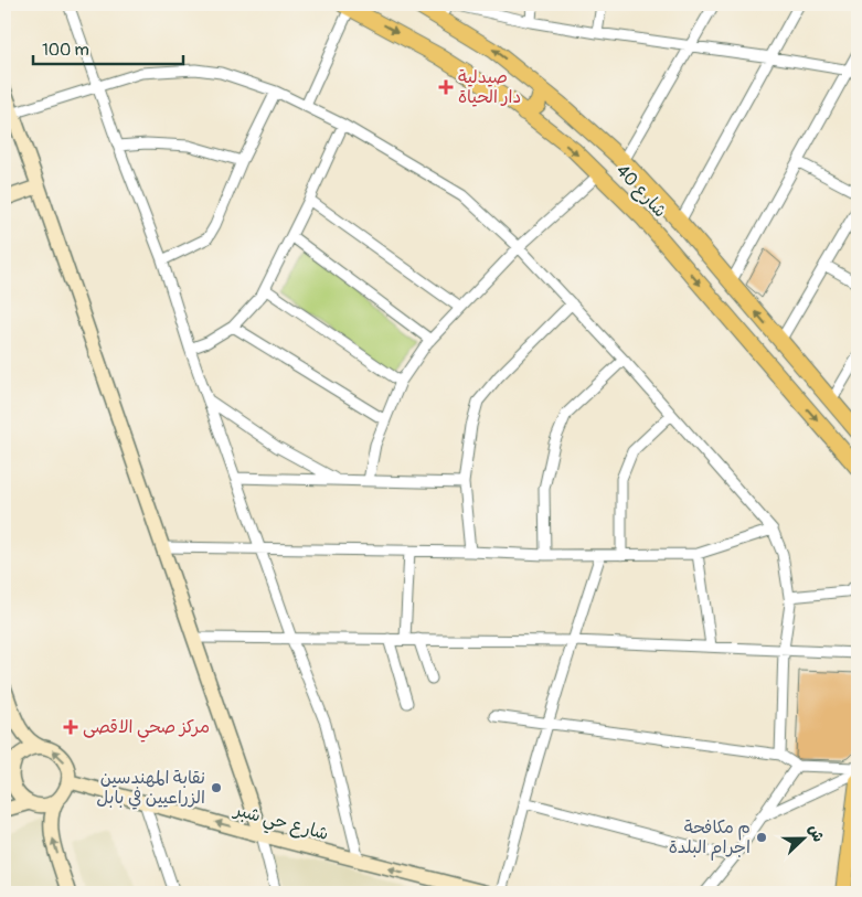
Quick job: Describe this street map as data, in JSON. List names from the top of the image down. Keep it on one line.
{"streets":{"main road":["شارع 40"],"street":["شارع حي شبر"]},"one_way":["شارع حي شبر"],"places":{"health":["صيدلية دار الحياة","مركز صحي الاقصى"],"other":["نقابة المهندسين الزراعيين في بابل","م مكافحة اجرام البلدة"]},"scale_bar":"100 m","north":"right"}
